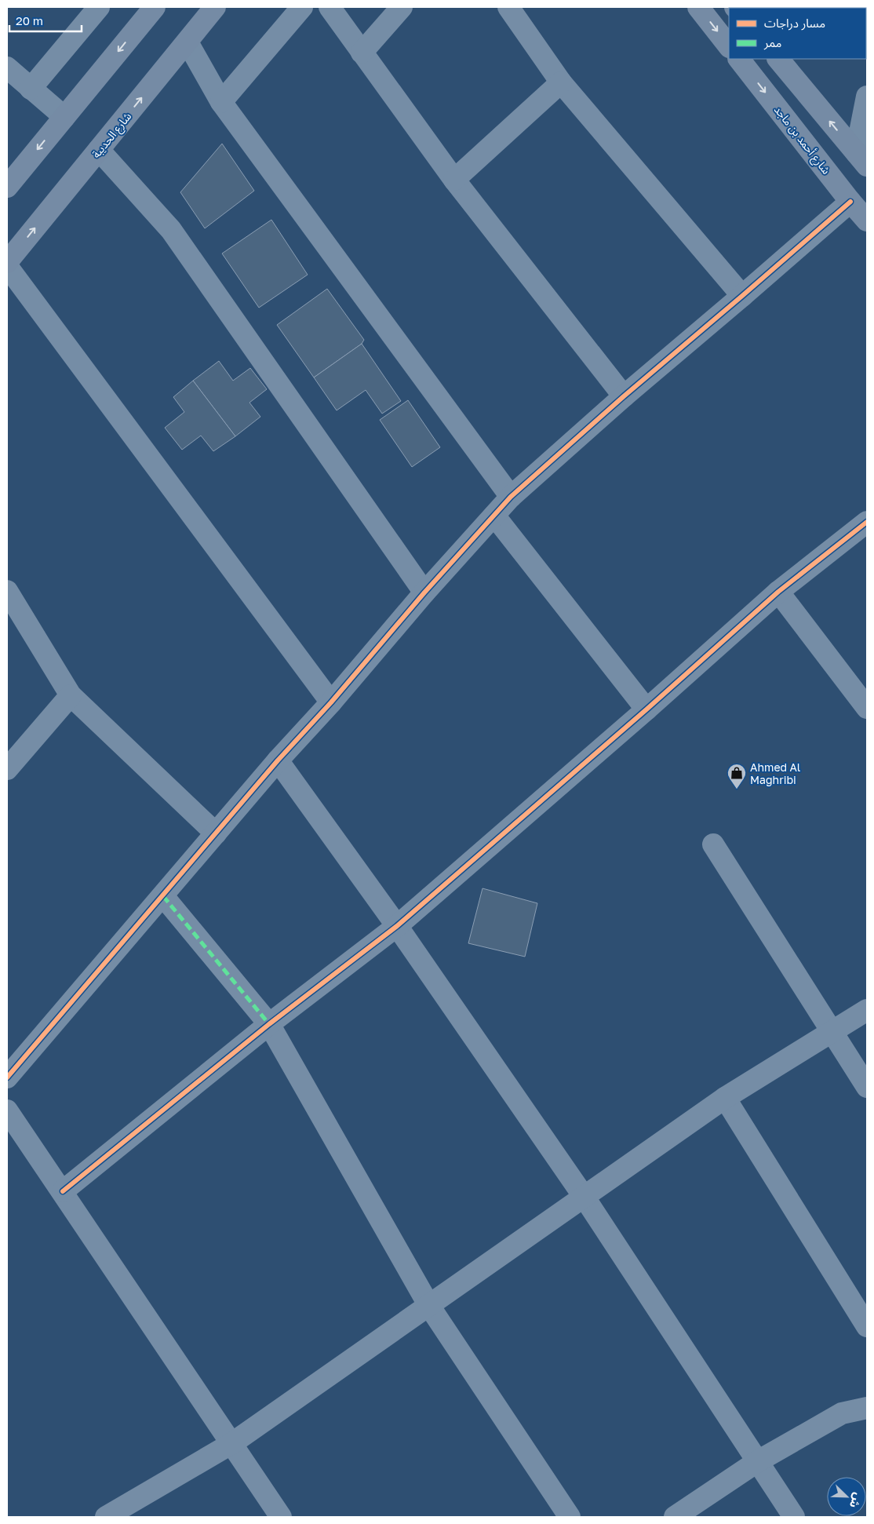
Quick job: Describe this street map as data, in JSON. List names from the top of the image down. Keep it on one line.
{"streets":{"main road":["شارع الحديبة","شارع أحمد بن ماجد"]},"places":{"shop":["Ahmed Al Maghribi"]},"legend":["مسار دراجات","ممر"],"scale_bar":"20 m","north":"bottom right"}
